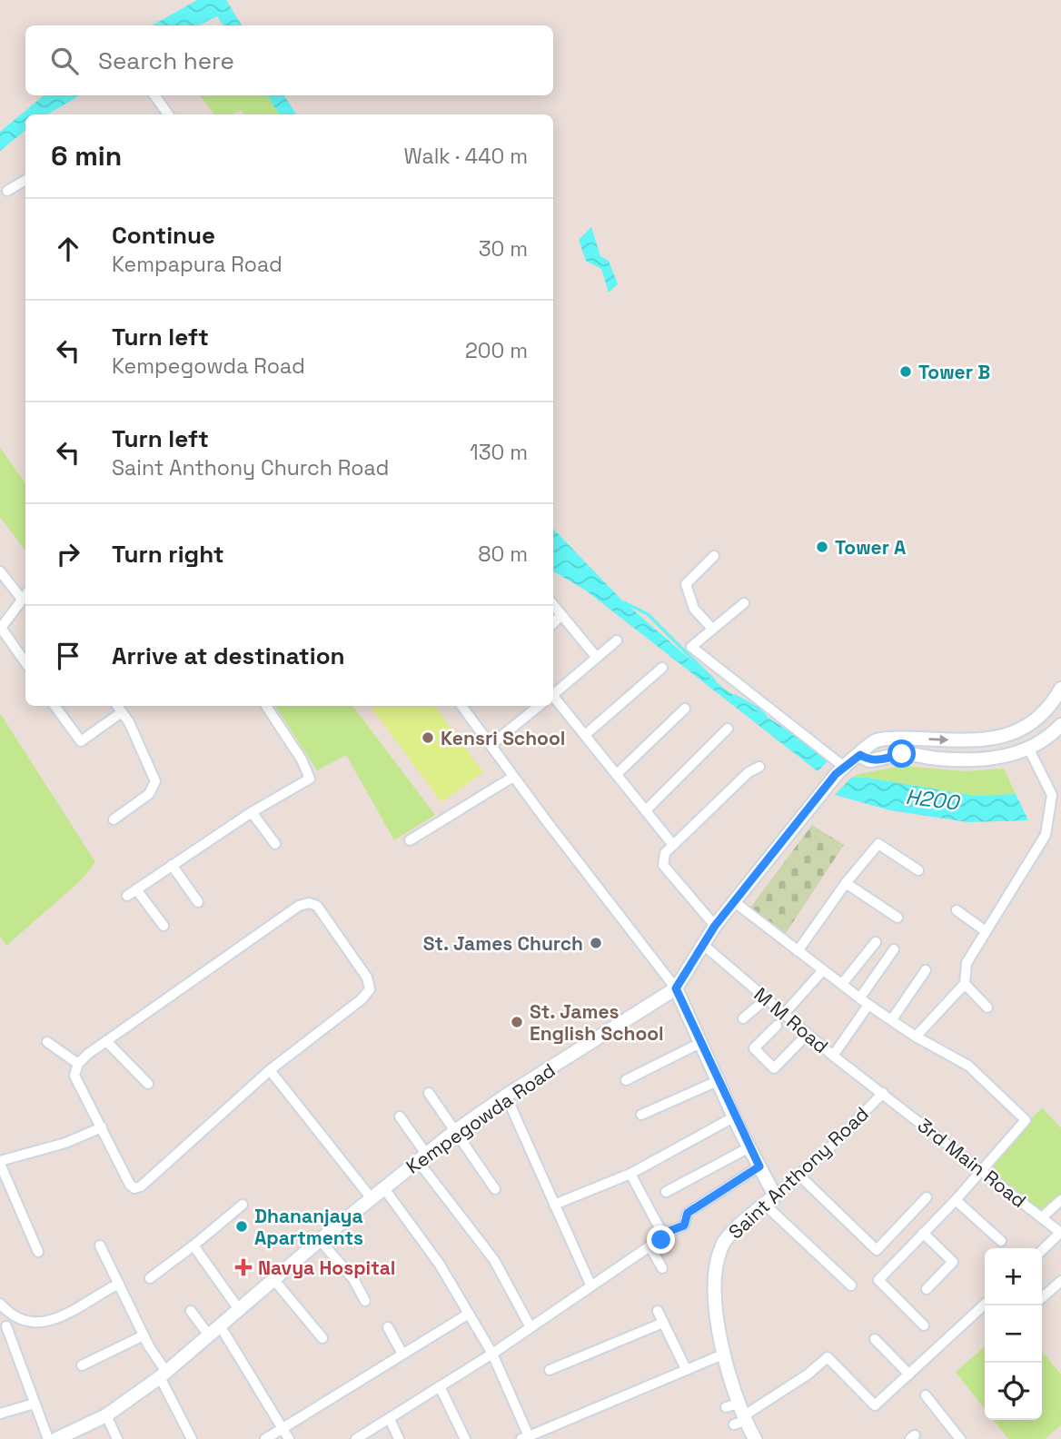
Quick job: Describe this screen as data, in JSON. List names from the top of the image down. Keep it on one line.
{"streets":{"street":["M M Road","Kempegowda Road","3rd Main Road","Saint Anthony Road"]},"crossings":[["M M Road","Kempegowda Road"],["M M Road","3rd Main Road"],["M M Road","Saint Anthony Road"],["3rd Main Road","Saint Anthony Road"]],"water":["H200"],"places":{"other":["Tower B","Tower A","Kensri School","St. James Church","St. James English School","Dhananjaya Apartments"],"health":["Navya Hospital"]},"page":{"search":"Search here","heading":["6 min","Walk · 440 m"],"list":[["Continue","Kempapura Road","30 m"],["Turn left","Kempegowda Road","200 m"],["Turn left","Saint Anthony Church Road","130 m"],["Turn right","80 m"],"Arrive at destination"],"map_buttons":["+","−"]}}
